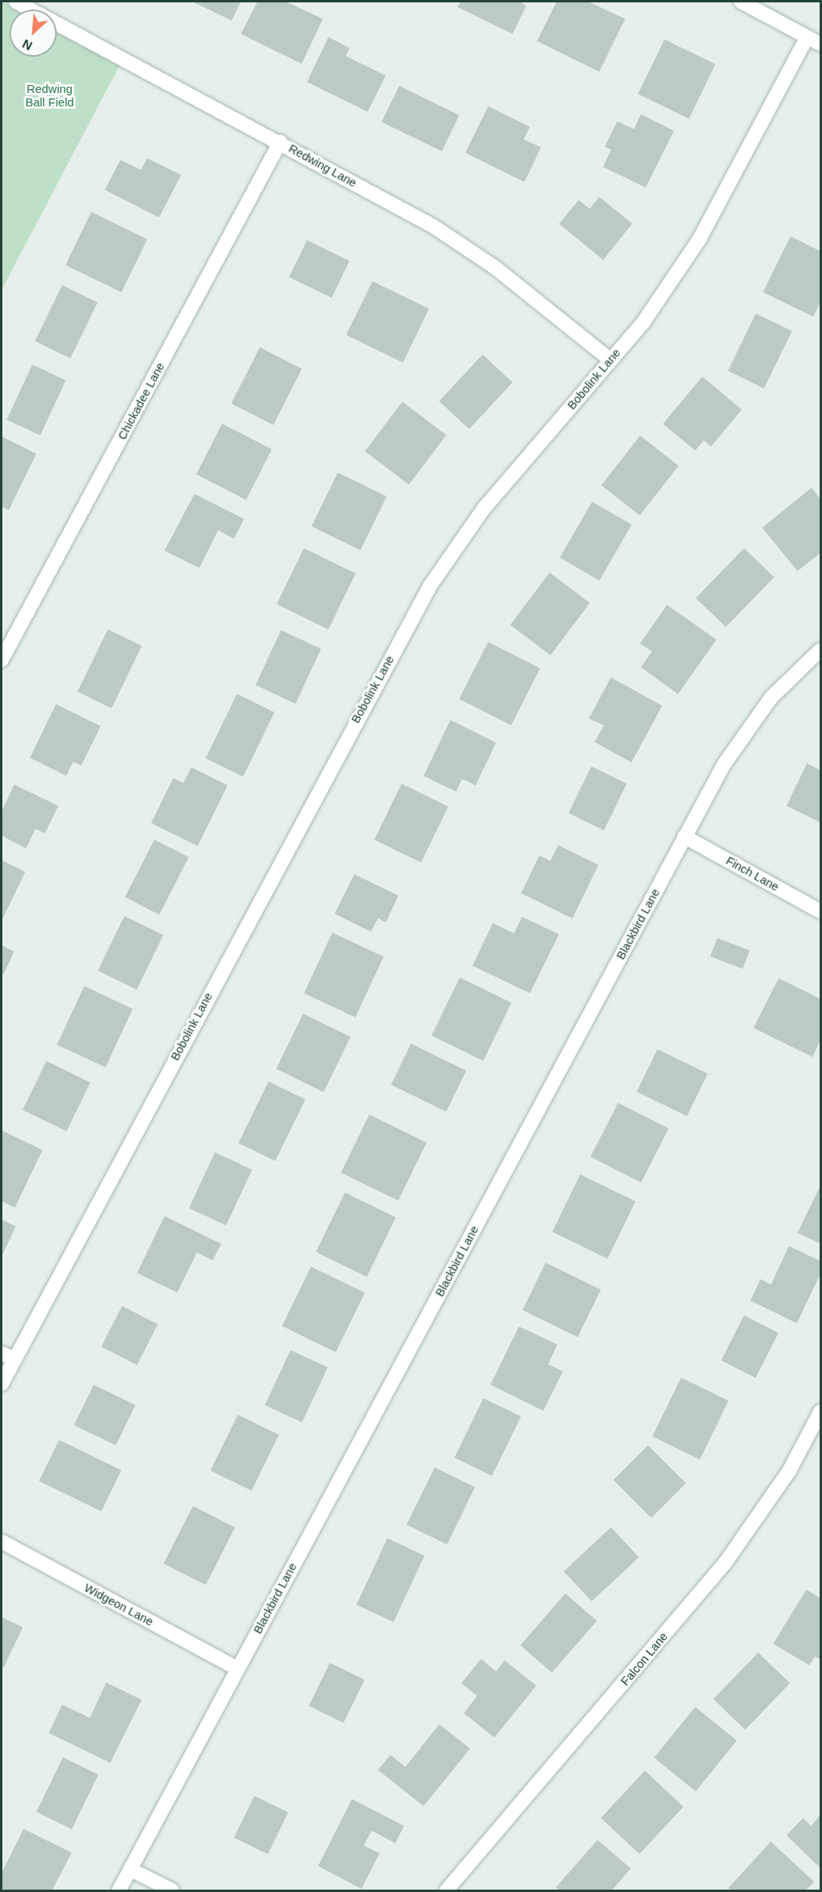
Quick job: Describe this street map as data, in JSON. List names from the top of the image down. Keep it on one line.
{"streets":{"street":["Redwing Lane","Bobolink Lane","Chickadee Lane","Finch Lane","Blackbird Lane","Widgeon Lane","Falcon Lane"]},"crossings":[["Redwing Lane","Bobolink Lane"],["Redwing Lane","Chickadee Lane"],["Finch Lane","Blackbird Lane"],["Blackbird Lane","Widgeon Lane"]],"parks":["Redwing Ball Field"],"north":"bottom left"}
